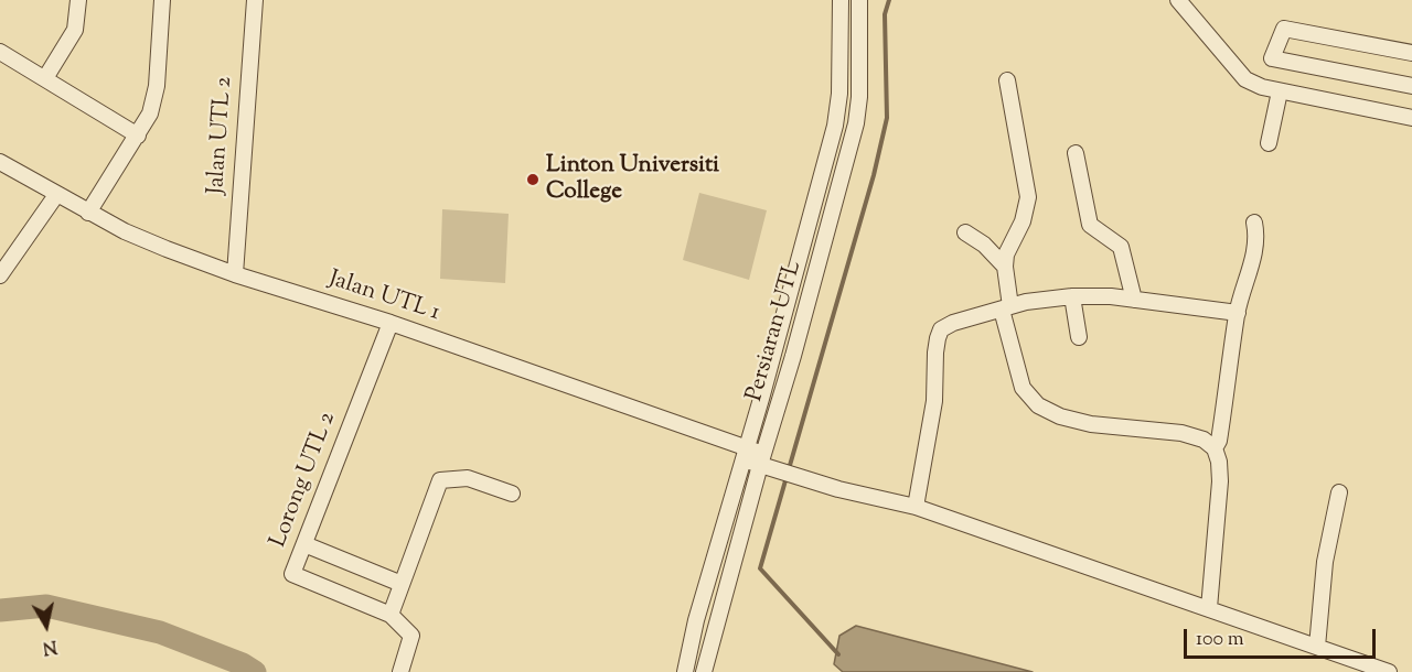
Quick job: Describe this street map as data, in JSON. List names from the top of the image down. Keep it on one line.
{"streets":{"street":["Jalan UTL 2","Jalan UTL 1","Persiaran UTL","Lorong UTL 2"]},"crossings":[["Jalan UTL 2","Jalan UTL 1"],["Jalan UTL 1","Persiaran UTL"],["Jalan UTL 1","Lorong UTL 2"]],"places":["Linton Universiti College"],"scale_bar":"100 m","north":"bottom"}
